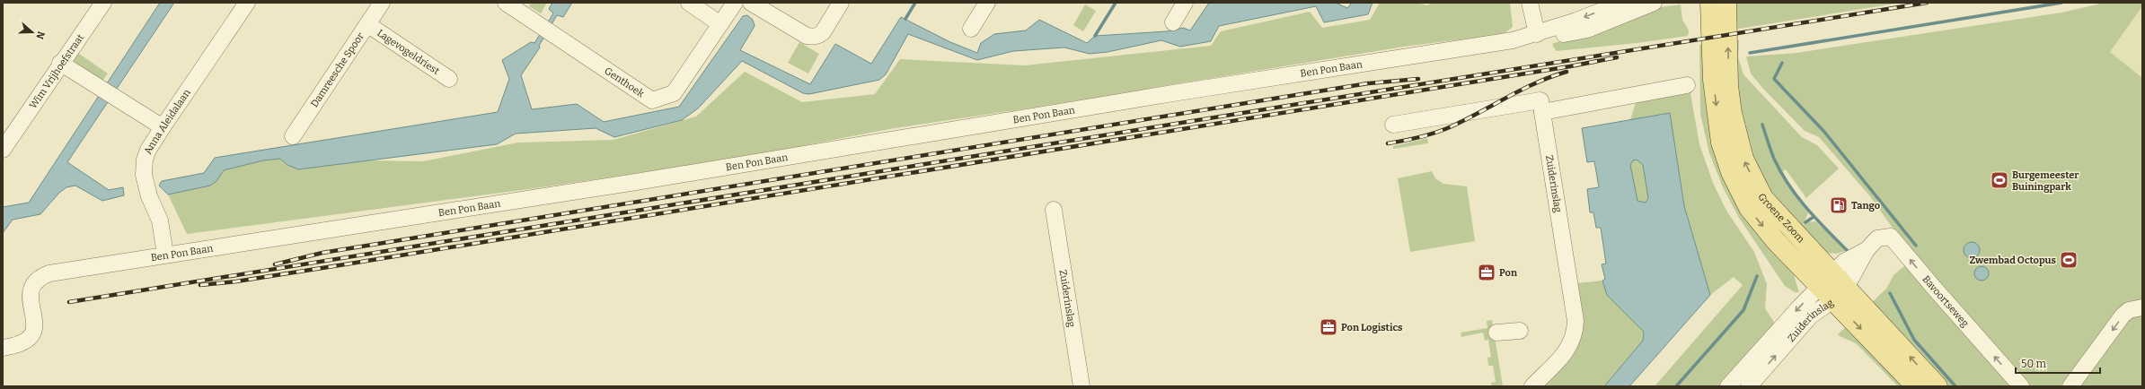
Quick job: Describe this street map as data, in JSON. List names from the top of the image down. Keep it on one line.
{"streets":{"main road":["Groene Zoom"],"street":["Lagevogeldriest","Ben Pon Baan","Damreesche Spoor","Wim Vrijhoefstraat","Genthoek","Anna Aleidalaan","Zuiderinslag","Bavoortseweg"]},"crossings":[["Lagevogeldriest","Damreesche Spoor"],["Ben Pon Baan","Anna Aleidalaan"],["Zuiderinslag","Groene Zoom"],["Zuiderinslag","Bavoortseweg"],["Groene Zoom","Bavoortseweg"]],"places":{"sports":["Burgemeester Buiningpark","Zwembad Octopus"],"fuel station":["Tango"],"office":["Pon","Pon Logistics"]},"scale_bar":"50 m","north":"right"}
